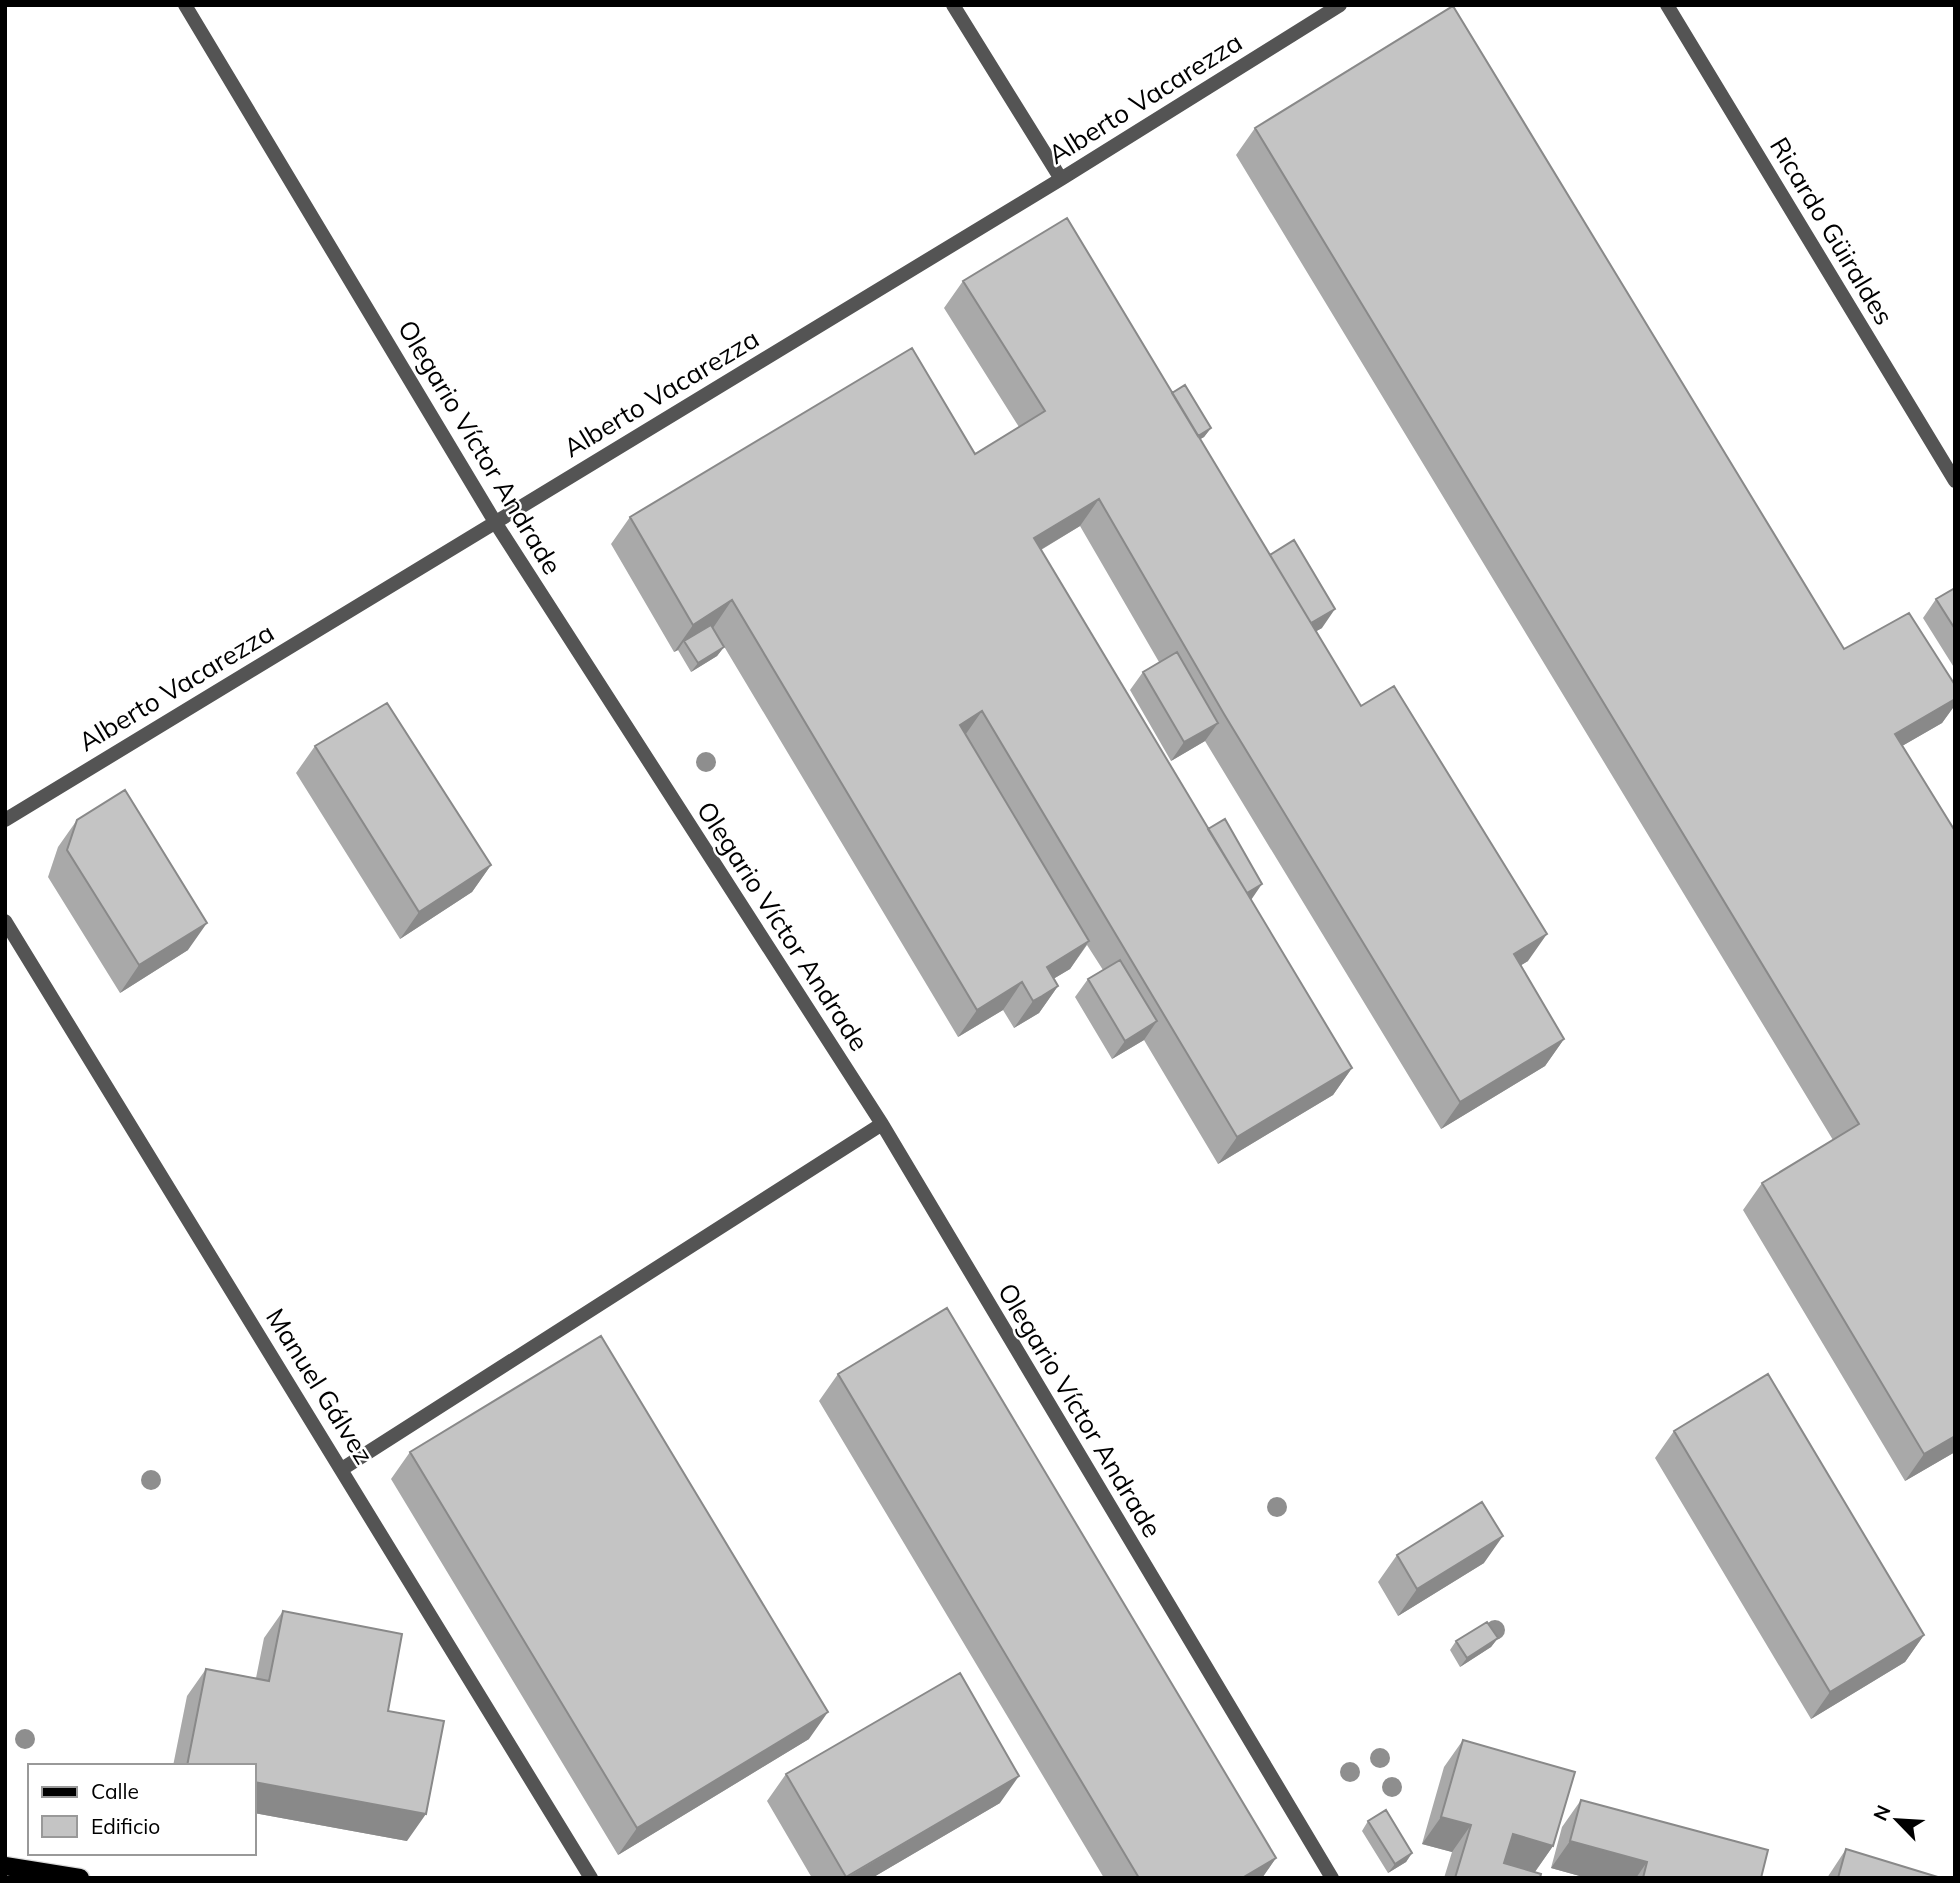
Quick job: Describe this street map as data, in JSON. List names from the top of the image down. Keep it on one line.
{"streets":{"street":["Alberto Vacarezza","Ricardo Güiraldes","Olegario Víctor Andrade","Manuel Gálvez"]},"crossings":[["Alberto Vacarezza","Olegario Víctor Andrade"]],"legend":["Calle","Edificio"],"north":"top left"}
